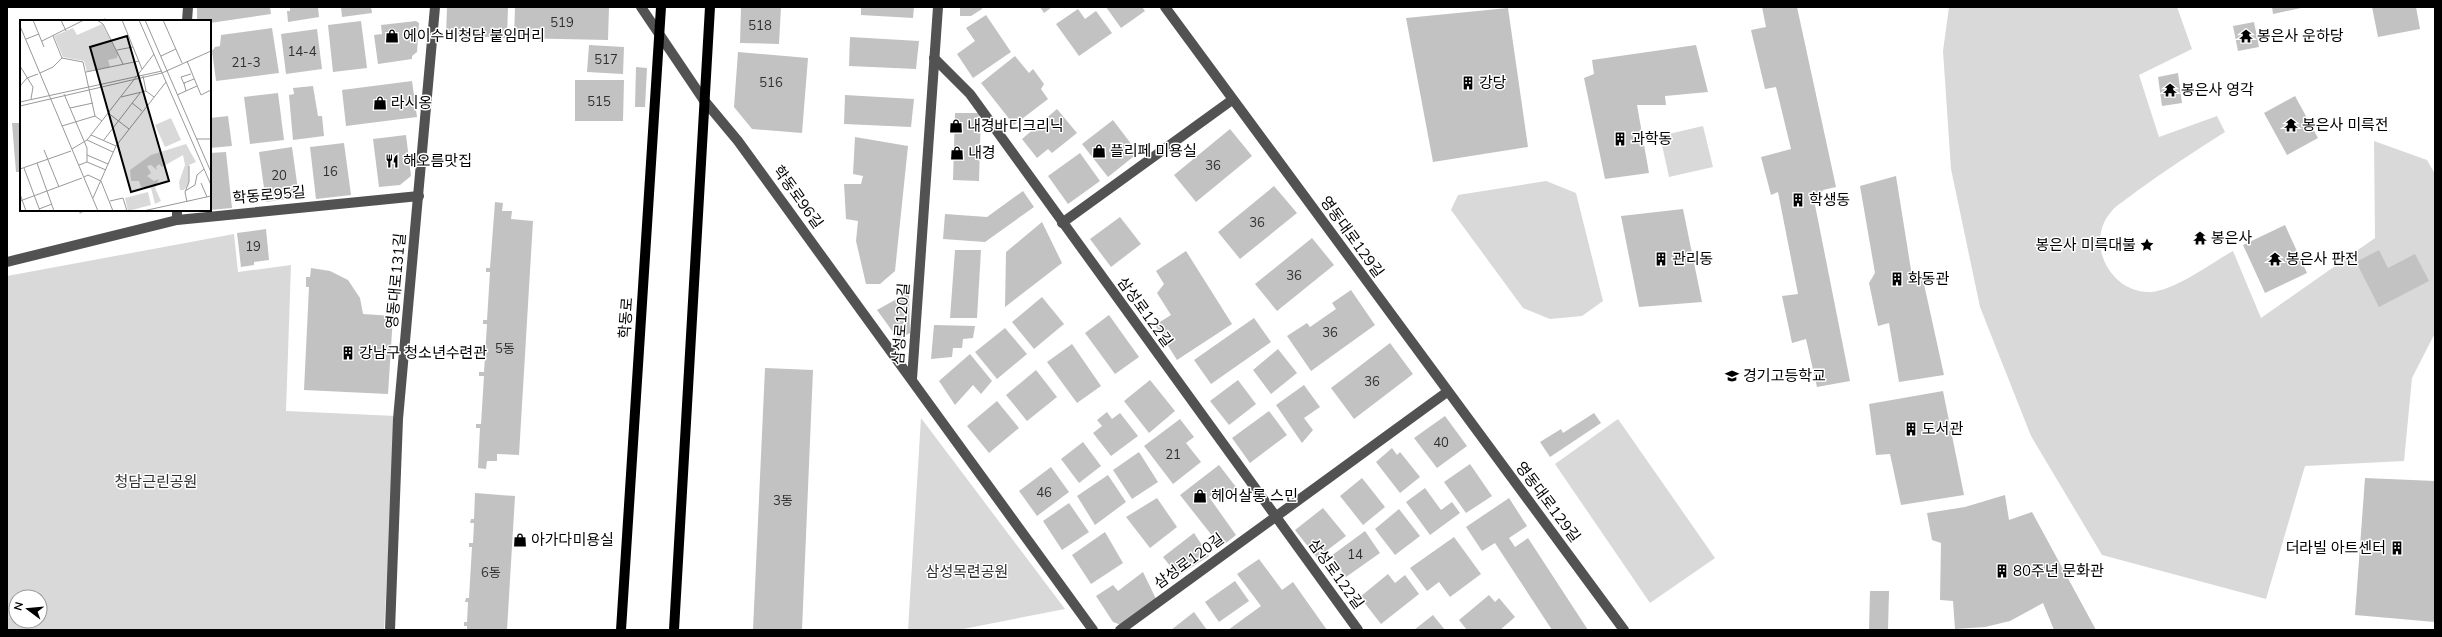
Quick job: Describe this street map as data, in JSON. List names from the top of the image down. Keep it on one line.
{"streets":{"main road":["학동로"],"street":["학동로95길","학동로96길","영동대로129길","영동대로131길","삼성로122길","삼성로120길"]},"crossings":[["학동로95길","영동대로131길"],["학동로96길","학동로"],["학동로96길","삼성로120길"],["삼성로122길","삼성로120길"]],"parks":["청담근린공원","삼성목련공원"],"places":{"shop":["에이수비청담 붙임머리","라시옹","내경바디크리닉","플리페 미용실","내경","헤어살롱 스민","아가다미용실"],"temple":["봉은사 운하당","봉은사 영각","봉은사 미륵전","봉은사","봉은사 판전"],"building":["강당","과학동","학생동","관리동","화동관","강남구 청소년수련관","도서관","더라빌 아트센터","80주년 문화관"],"restaurant":["해오름맛집"],"place":["봉은사 미륵대불"],"school or university":["경기고등학교"]},"house_numbers":["519","518","14-4","517","21-3","516","515","36","16","20","36","19","36","36","5동","36","40","21","46","3동","14","6동"],"north":"left"}
